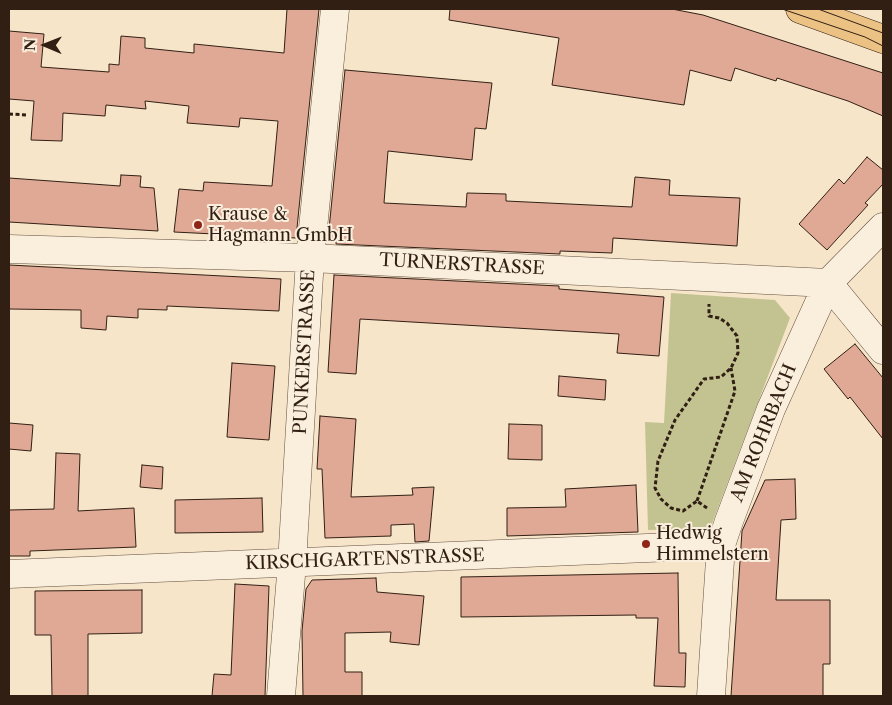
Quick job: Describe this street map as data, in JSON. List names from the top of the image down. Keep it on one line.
{"streets":{"street":["TURNERSTRASSE","PUNKERSTRASSE","AM ROHRBACH","KIRSCHGARTENSTRASSE"]},"crossings":[["TURNERSTRASSE","PUNKERSTRASSE"],["TURNERSTRASSE","AM ROHRBACH"],["PUNKERSTRASSE","KIRSCHGARTENSTRASSE"],["AM ROHRBACH","KIRSCHGARTENSTRASSE"]],"places":["Krause & Hagmann GmbH","Hedwig Himmelstern"],"north":"left"}
